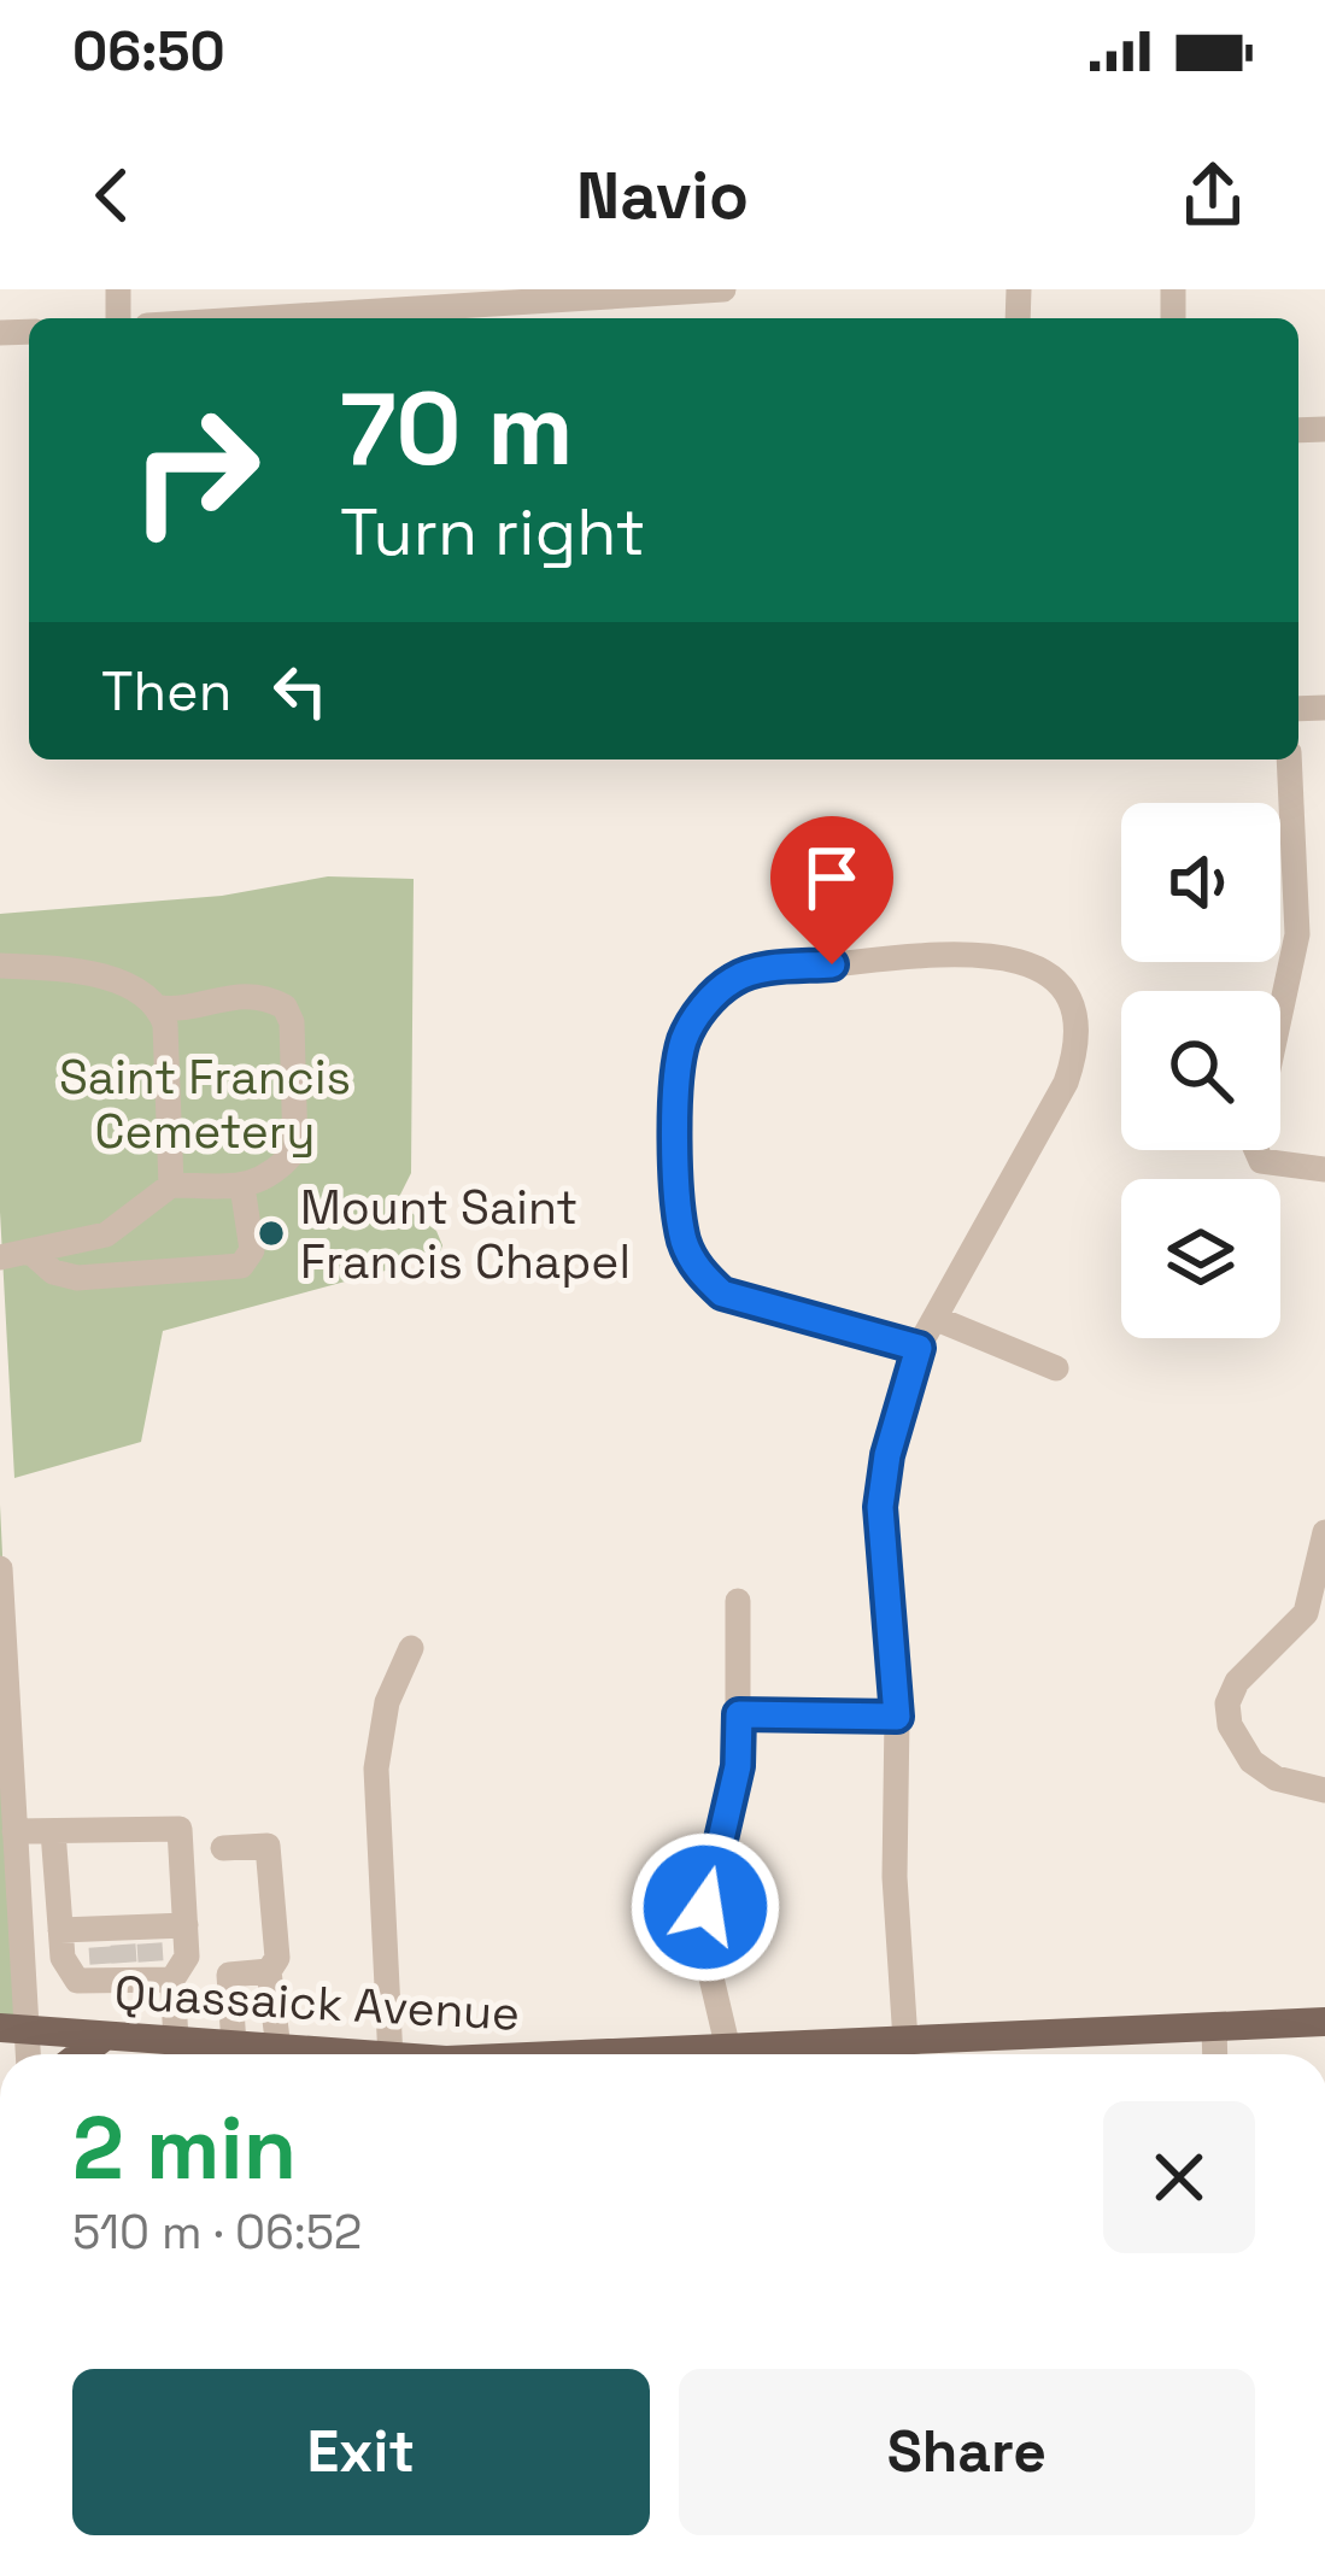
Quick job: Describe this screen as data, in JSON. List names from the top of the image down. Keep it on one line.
{"streets":{"main road":["Quassaick Avenue"]},"parks":["Saint Francis Cemetery"],"places":["Mount Saint Francis Chapel"],"page":{"status":"06:50","header":"Navio","turn":["70 m","Turn right"],"then":"Then","heading":["2 min","510 m · 06:52"],"buttons":["Exit","Share"]}}
